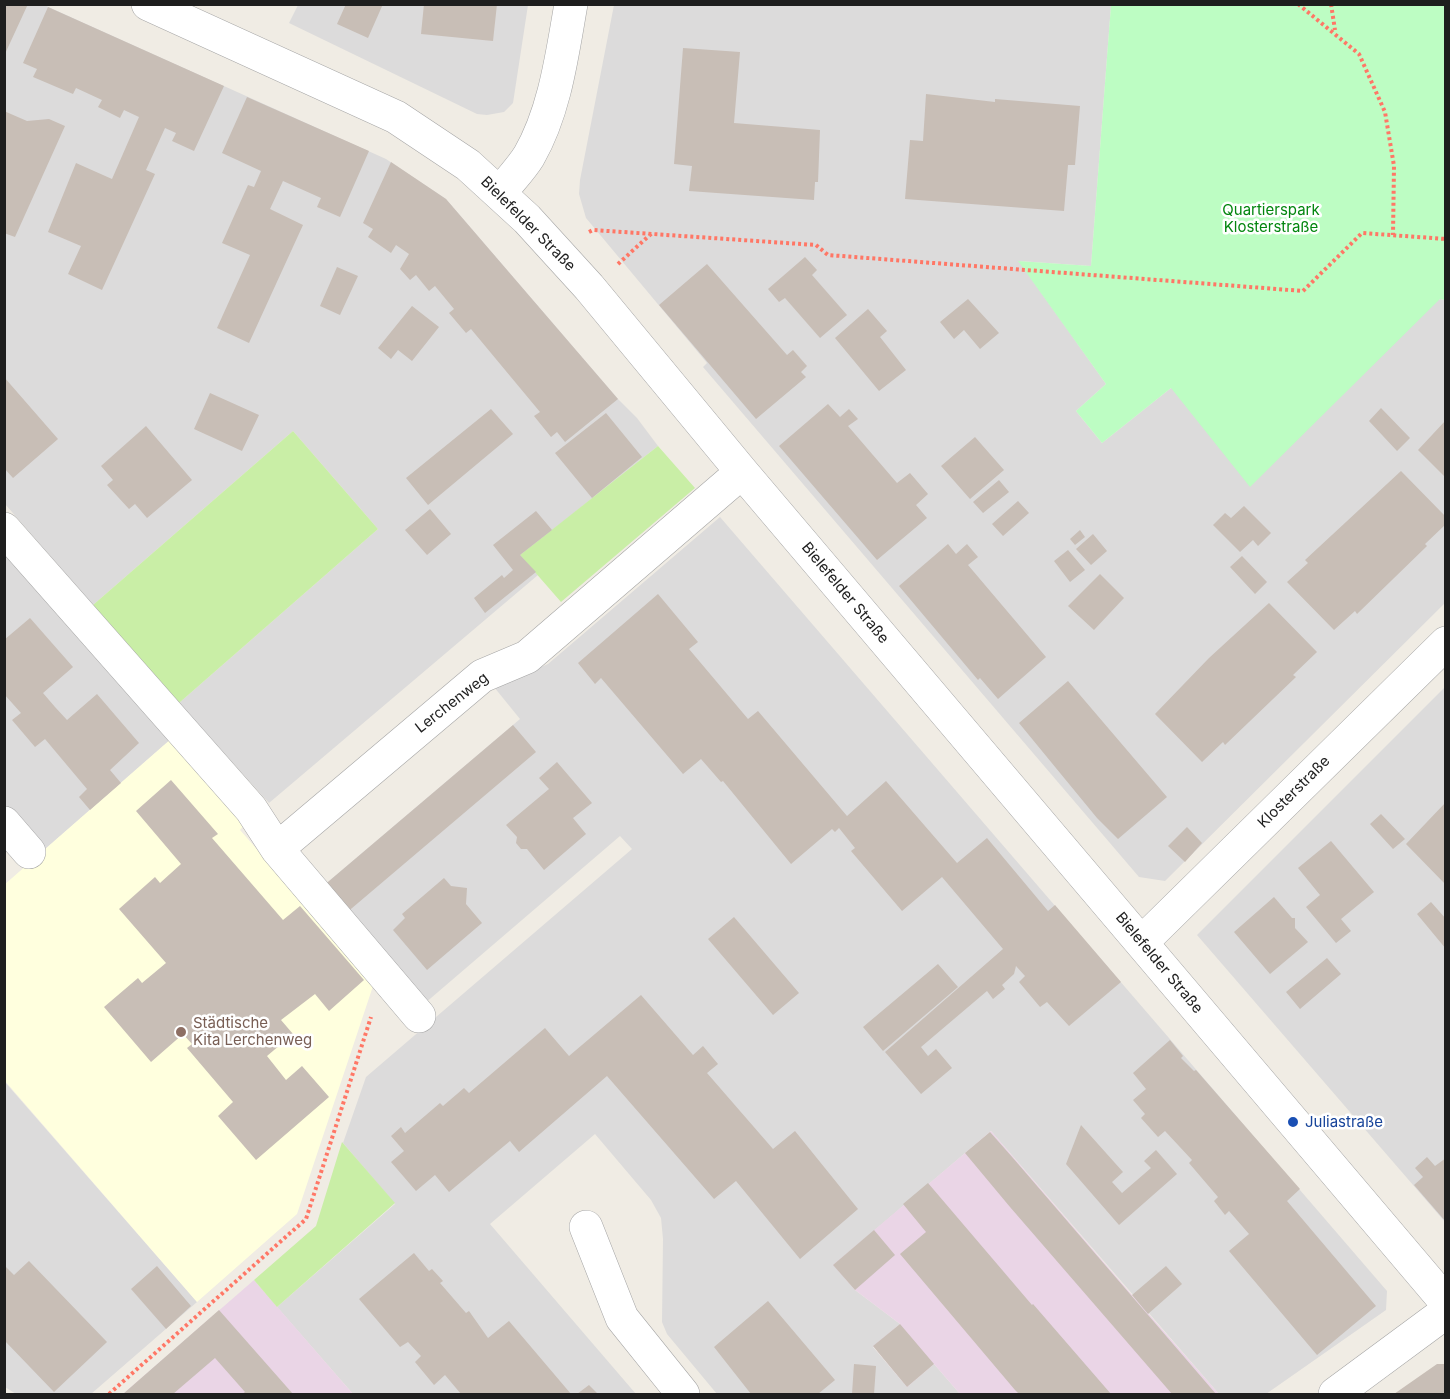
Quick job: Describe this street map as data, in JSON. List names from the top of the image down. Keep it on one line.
{"streets":{"street":["Bielefelder Straße","Lerchenweg","Klosterstraße"]},"crossings":[["Bielefelder Straße","Lerchenweg"],["Bielefelder Straße","Klosterstraße"]],"parks":["Quartierspark Klosterstraße"],"places":["Städtische Kita Lerchenweg","Juliastraße"]}
